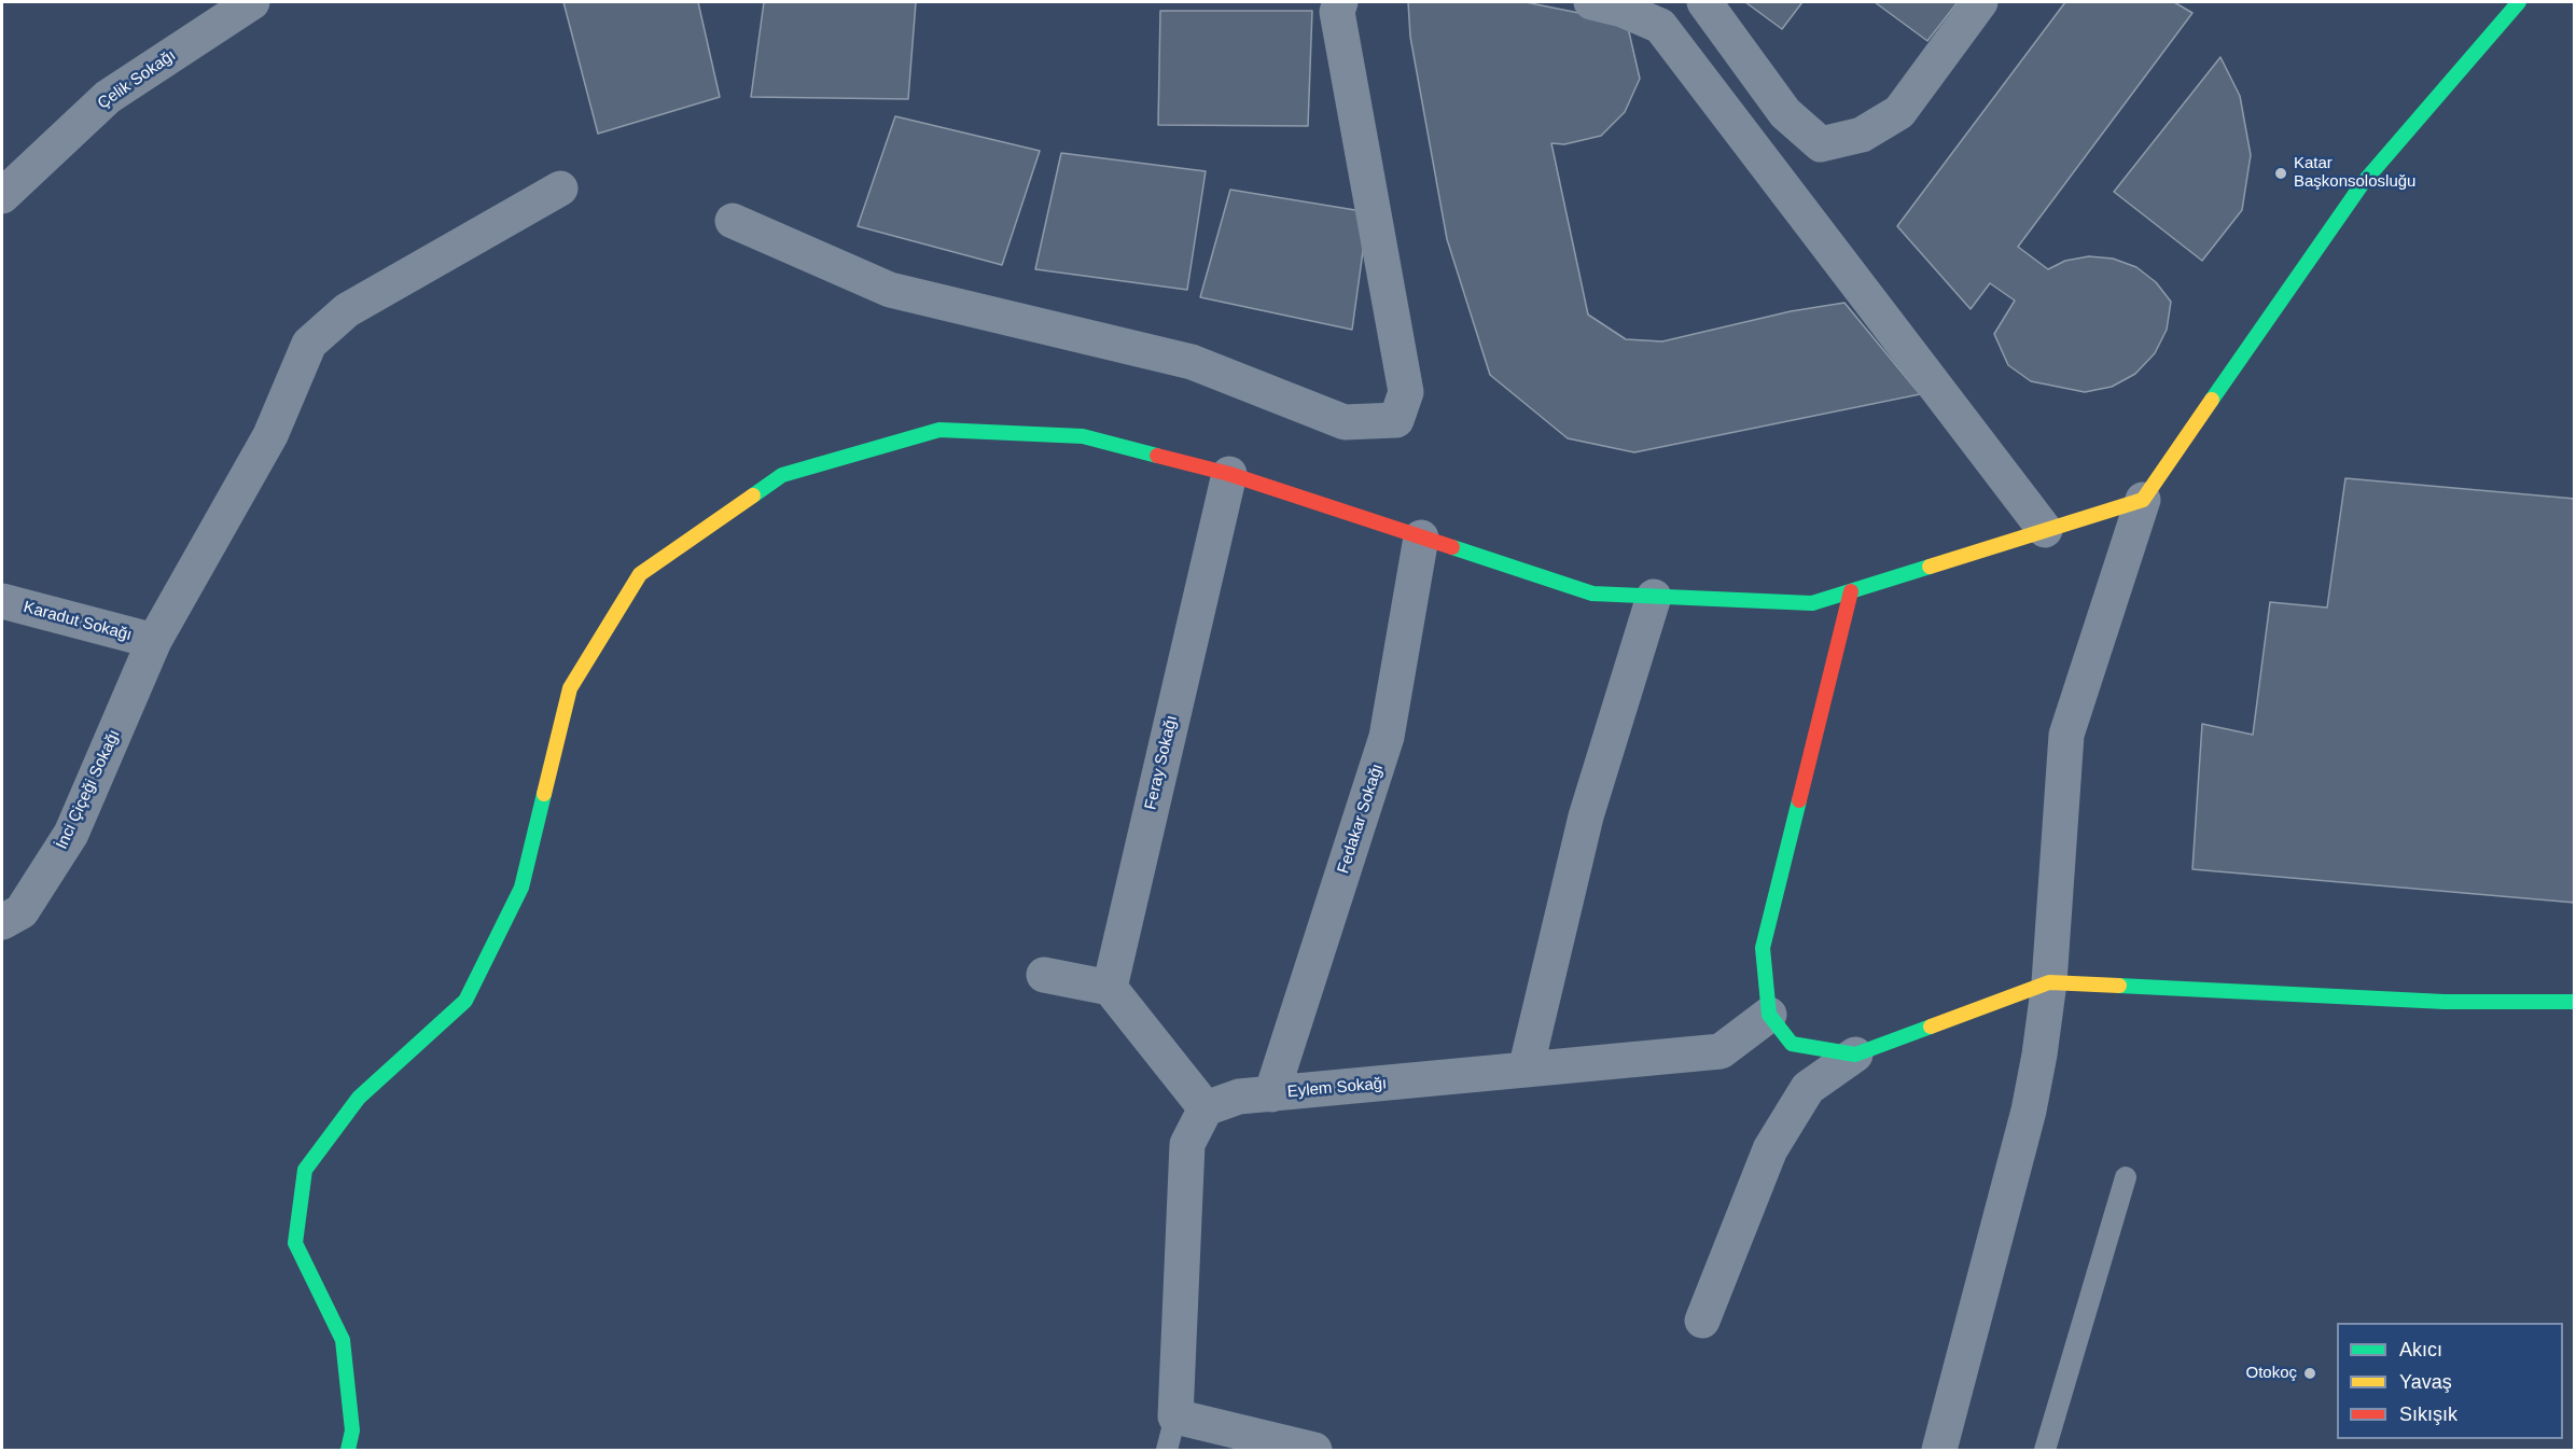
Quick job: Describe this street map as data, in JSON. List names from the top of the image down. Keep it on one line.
{"streets":{"street":["Çelik Sokağı","Karadut Sokağı","Feray Sokağı","İnci Çiçeği Sokağı","Fedakar Sokağı","Eylem Sokağı"]},"crossings":[["Karadut Sokağı","İnci Çiçeği Sokağı"],["Fedakar Sokağı","Eylem Sokağı"]],"places":["Katar Başkonsolosluğu","Otokoç"],"legend":["Akıcı","Yavaş","Sıkışık"]}
